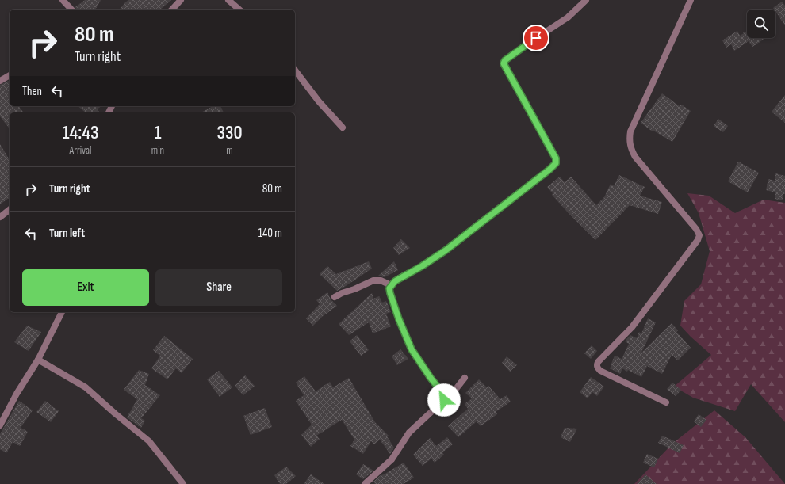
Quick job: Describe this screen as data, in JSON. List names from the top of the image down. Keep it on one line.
{"page":{"turn":["80 m","Turn right"],"then":"Then","eta":["14:43","Arrival","1","min","330","m"],"list":[{"name":"Turn right","value":"80 m"},{"name":"Turn left","value":"140 m"}],"buttons":["Exit","Share"]}}
